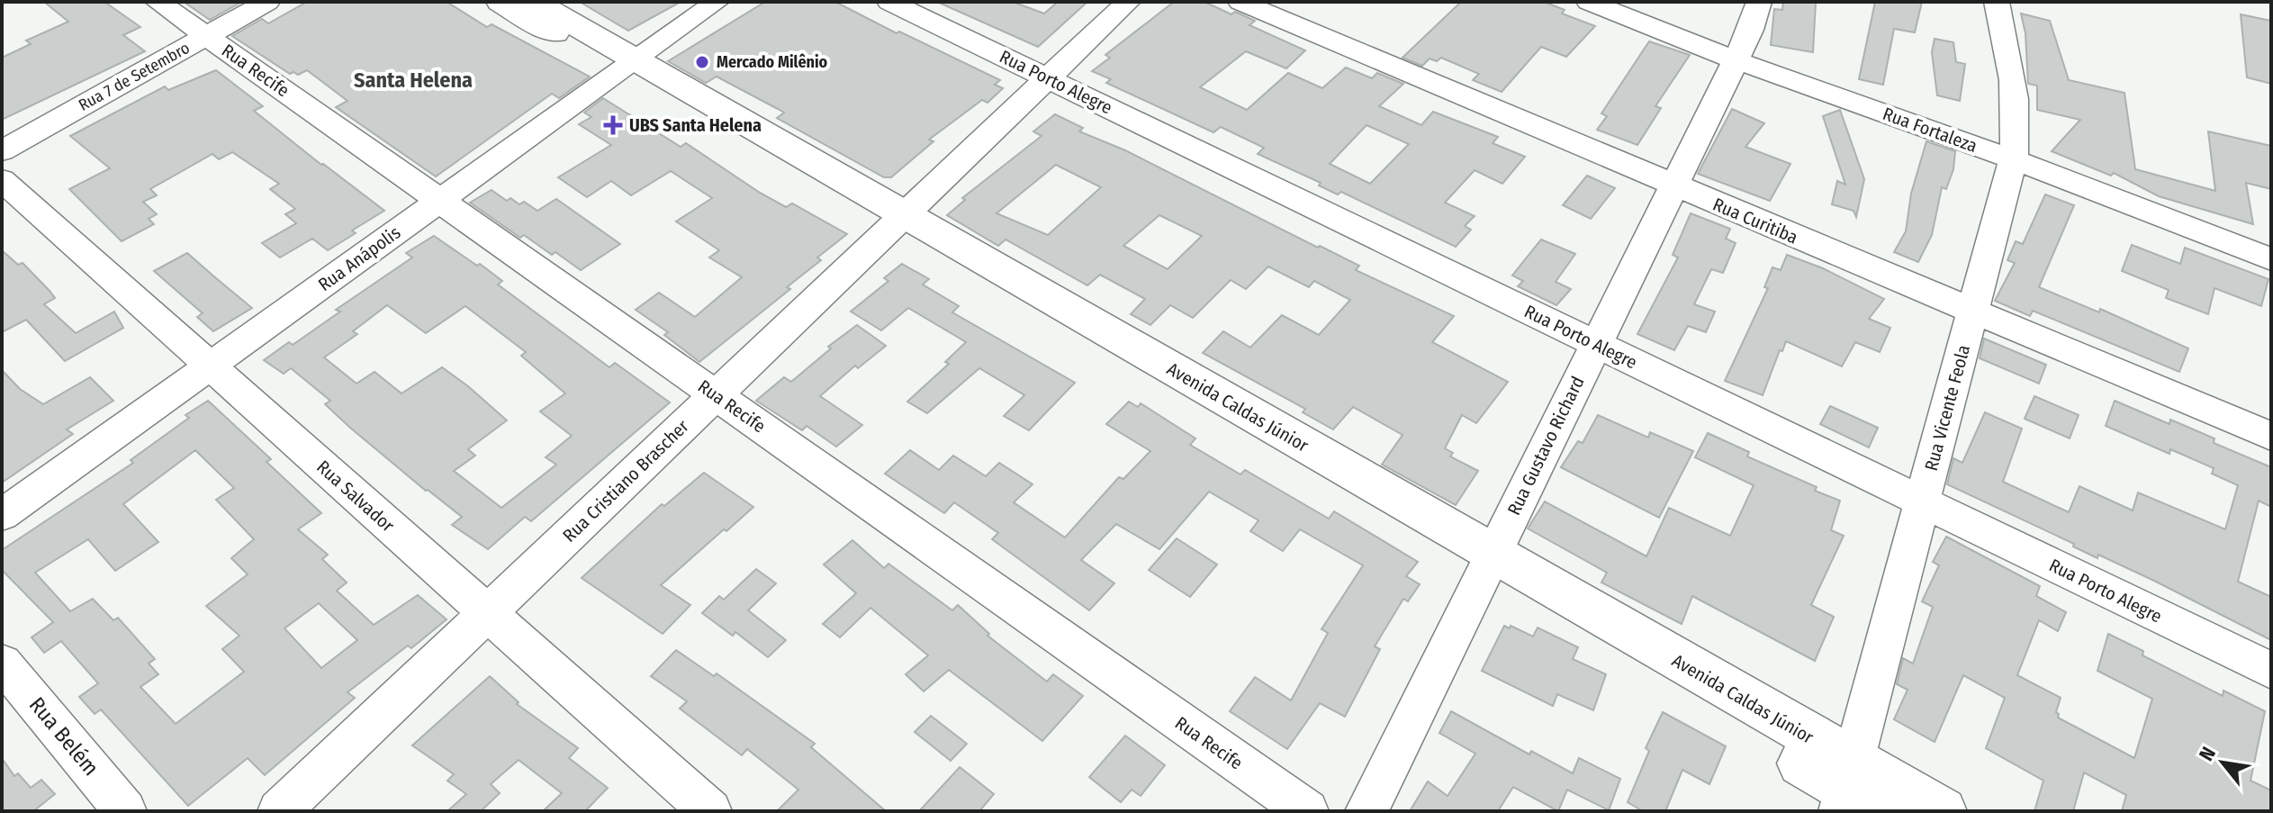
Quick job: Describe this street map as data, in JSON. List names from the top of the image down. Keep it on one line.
{"streets":{"main road":["Avenida Caldas Júnior"],"street":["Rua Recife","Rua 7 de Setembro","Rua Porto Alegre","Rua Fortaleza","Rua Curitiba","Rua Anápolis","Rua Vicente Feola","Rua Gustavo Richard","Rua Cristiano Brascher","Rua Salvador","Rua Belém"]},"crossings":[["Rua Recife","Rua 7 de Setembro"],["Rua Recife","Rua Anápolis"],["Rua Recife","Rua Cristiano Brascher"],["Rua Porto Alegre","Rua Vicente Feola"],["Rua Porto Alegre","Rua Gustavo Richard"],["Rua Porto Alegre","Rua Cristiano Brascher"],["Rua Fortaleza","Rua Vicente Feola"],["Rua Fortaleza","Rua Gustavo Richard"],["Rua Curitiba","Rua Vicente Feola"],["Rua Curitiba","Rua Gustavo Richard"],["Rua Anápolis","Avenida Caldas Júnior"],["Rua Anápolis","Rua Salvador"],["Avenida Caldas Júnior","Rua Vicente Feola"],["Avenida Caldas Júnior","Rua Gustavo Richard"],["Avenida Caldas Júnior","Rua Cristiano Brascher"],["Rua Cristiano Brascher","Rua Salvador"]],"districts":["Santa Helena"],"places":{"other":["Mercado Milênio"],"health":["UBS Santa Helena"]},"north":"top left"}
